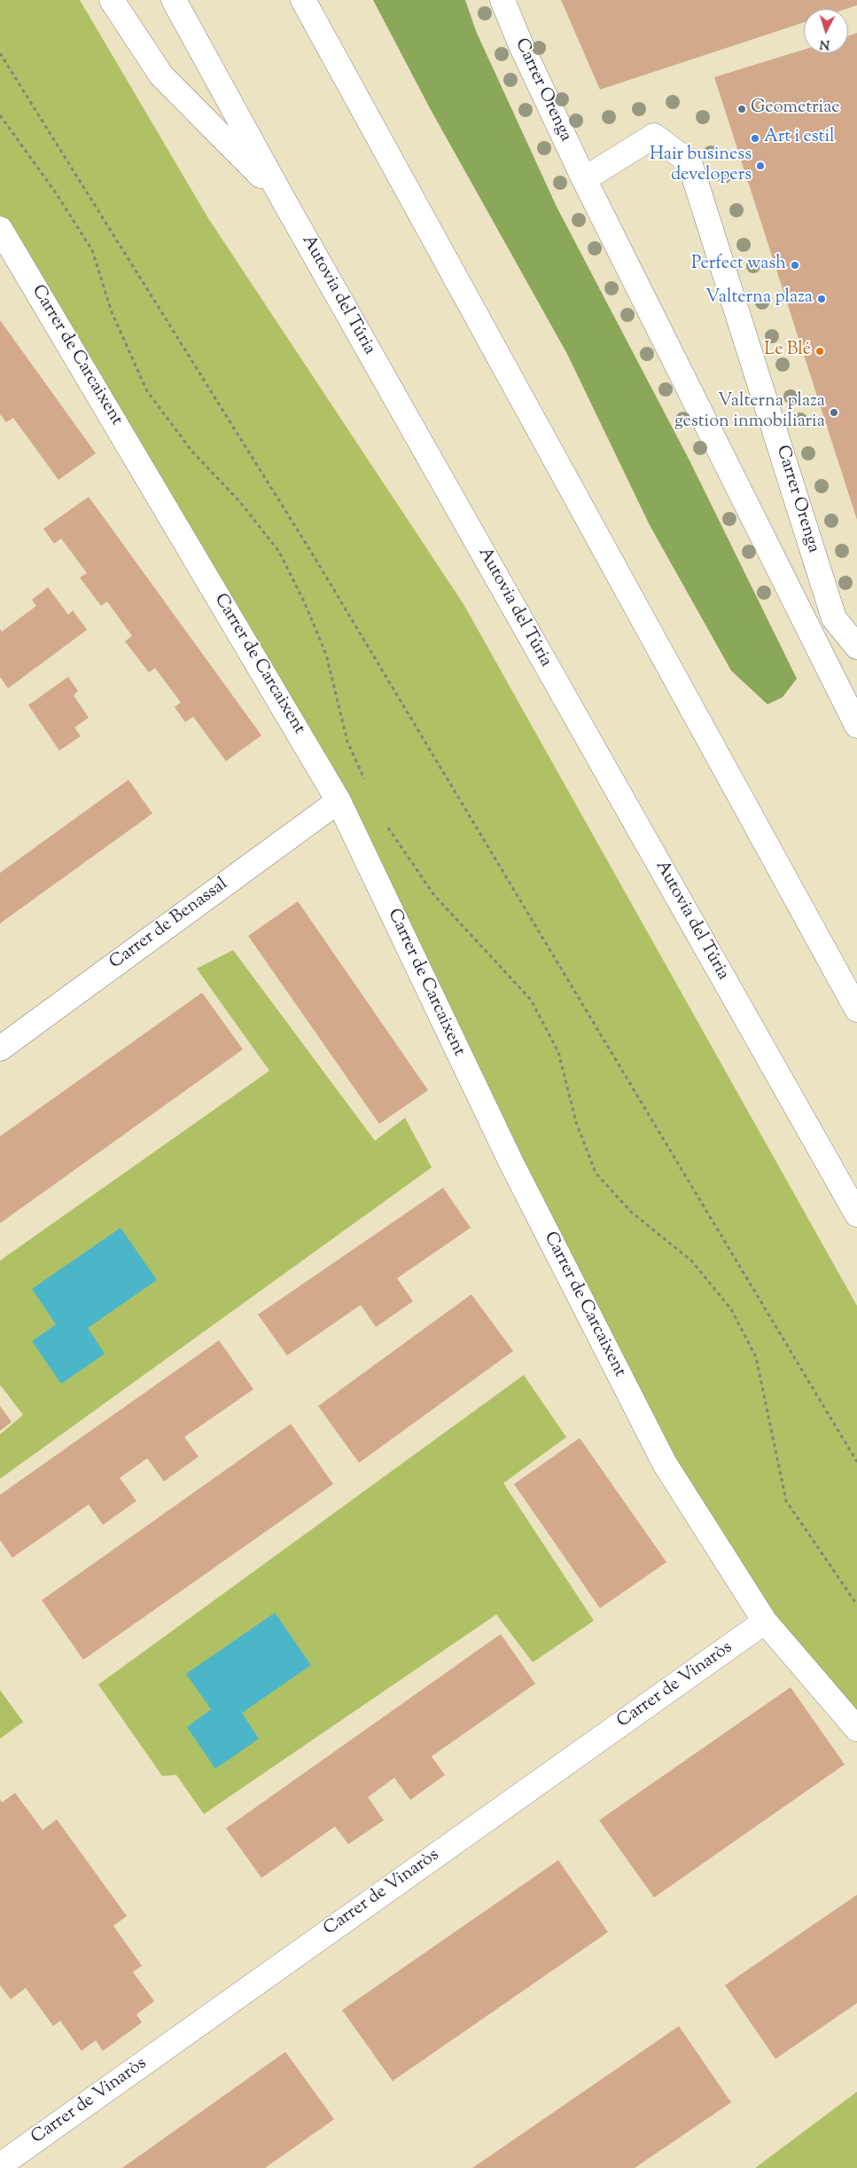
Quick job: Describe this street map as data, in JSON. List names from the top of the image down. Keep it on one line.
{"streets":{"main road":["Carrer Orenga","Autovia del Túria","Carrer de Carcaixent","Carrer de Benassal","Carrer de Vinaròs"]},"crossings":[["Carrer de Carcaixent","Carrer de Benassal"],["Carrer de Carcaixent","Carrer de Vinaròs"]],"places":["Geometriae","Art i estil","Hair business developers","Perfect wash","Valterna plaza","Le Blé","Valterna plaza gestion inmobiliaria"],"north":"bottom"}
